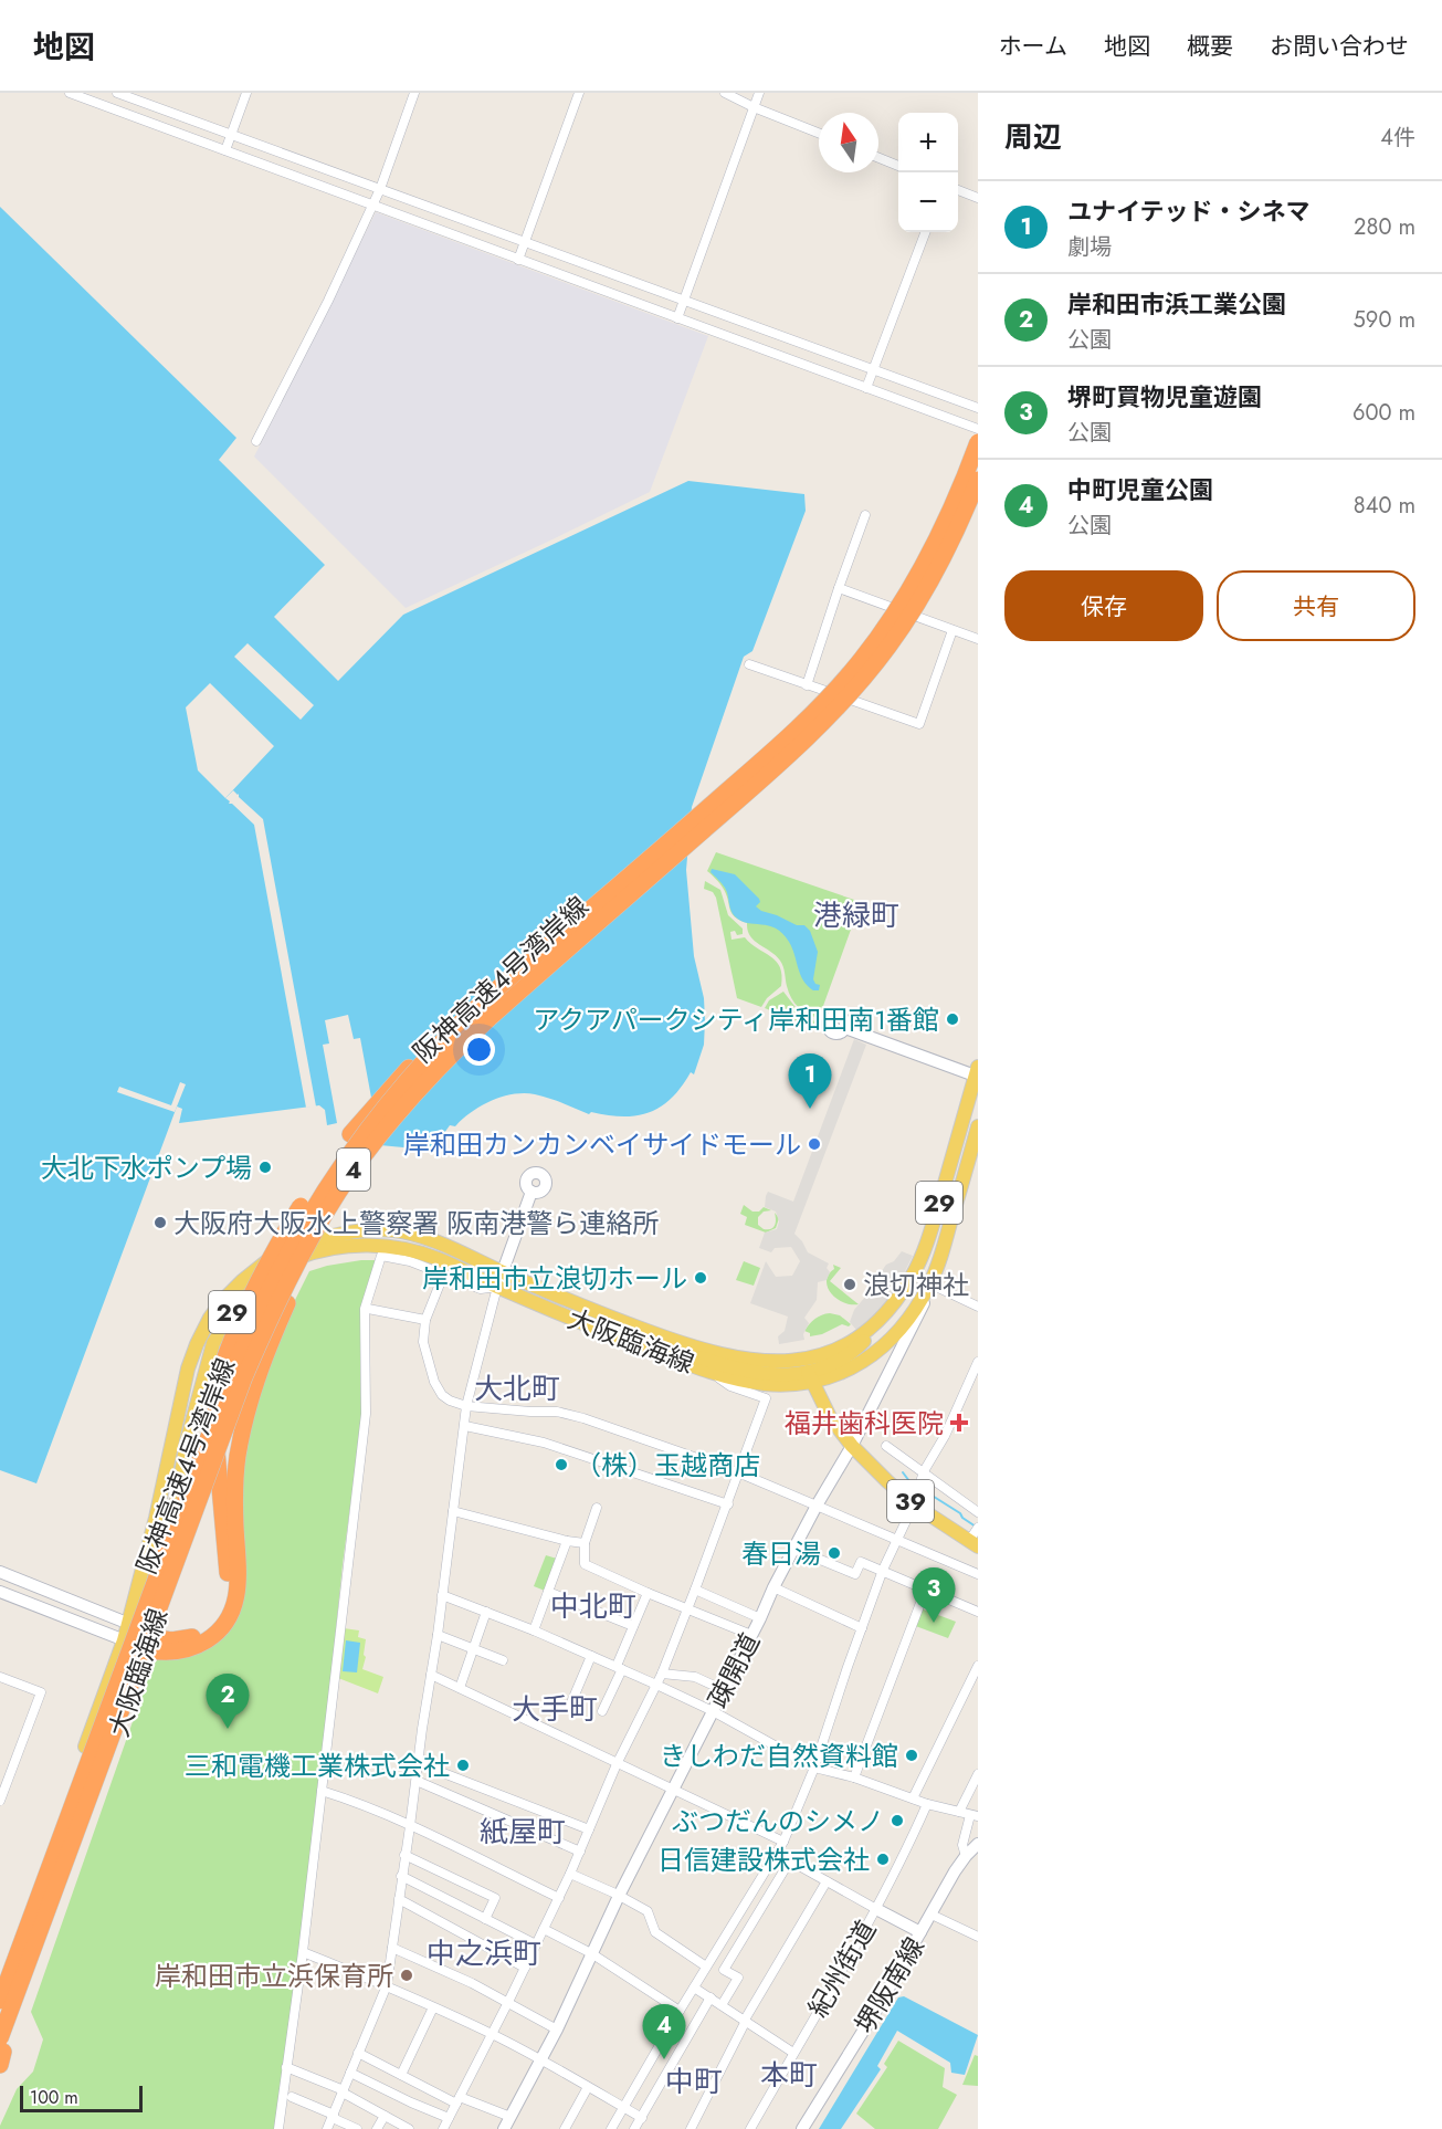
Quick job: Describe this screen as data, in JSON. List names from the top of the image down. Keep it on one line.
{"streets":{"highway":["阪神高速4号湾岸線","4"],"main road":["29","大阪臨海線","39"],"street":["疎開道","紀州街道","堺阪南線"]},"crossings":[["阪神高速4号湾岸線","4"],["阪神高速4号湾岸線","大阪臨海線"],["4","大阪臨海線"],["大阪臨海線","39"],["大阪臨海線","疎開道"],["39","疎開道"]],"districts":["港緑町","大北町","中北町","大手町","紙屋町","中之浜町","本町","中町"],"places":{"other":["アクアパークシティ岸和田南1番館","岸和田カンカンベイサイドモール","大北下水ポンプ場","大阪府大阪水上警察署 阪南港警ら連絡所","岸和田市立浪切ホール","浪切神社","（株）玉越商店","春日湯","きしわだ自然資料館","三和電機工業株式会社","ぶつだんのシメノ","日信建設株式会社","岸和田市立浜保育所"],"health":["福井歯科医院"]},"scale_bar":"100 m","north":"top","page":{"header":"地図","nav":["ホーム","地図","概要","お問い合わせ"],"heading":["周辺","4件"],"map_buttons":["+","−"],"list":[{"mark":"1","name":"ユナイテッド・シネマ","note":"劇場","value":"280 m"},{"mark":"2","name":"岸和田市浜工業公園","note":"公園","value":"590 m"},{"mark":"3","name":"堺町買物児童遊園","note":"公園","value":"600 m"},{"mark":"4","name":"中町児童公園","note":"公園","value":"840 m"}],"buttons":["保存","共有"],"pins":["1","3","2","4"],"scale":"100 m"}}
